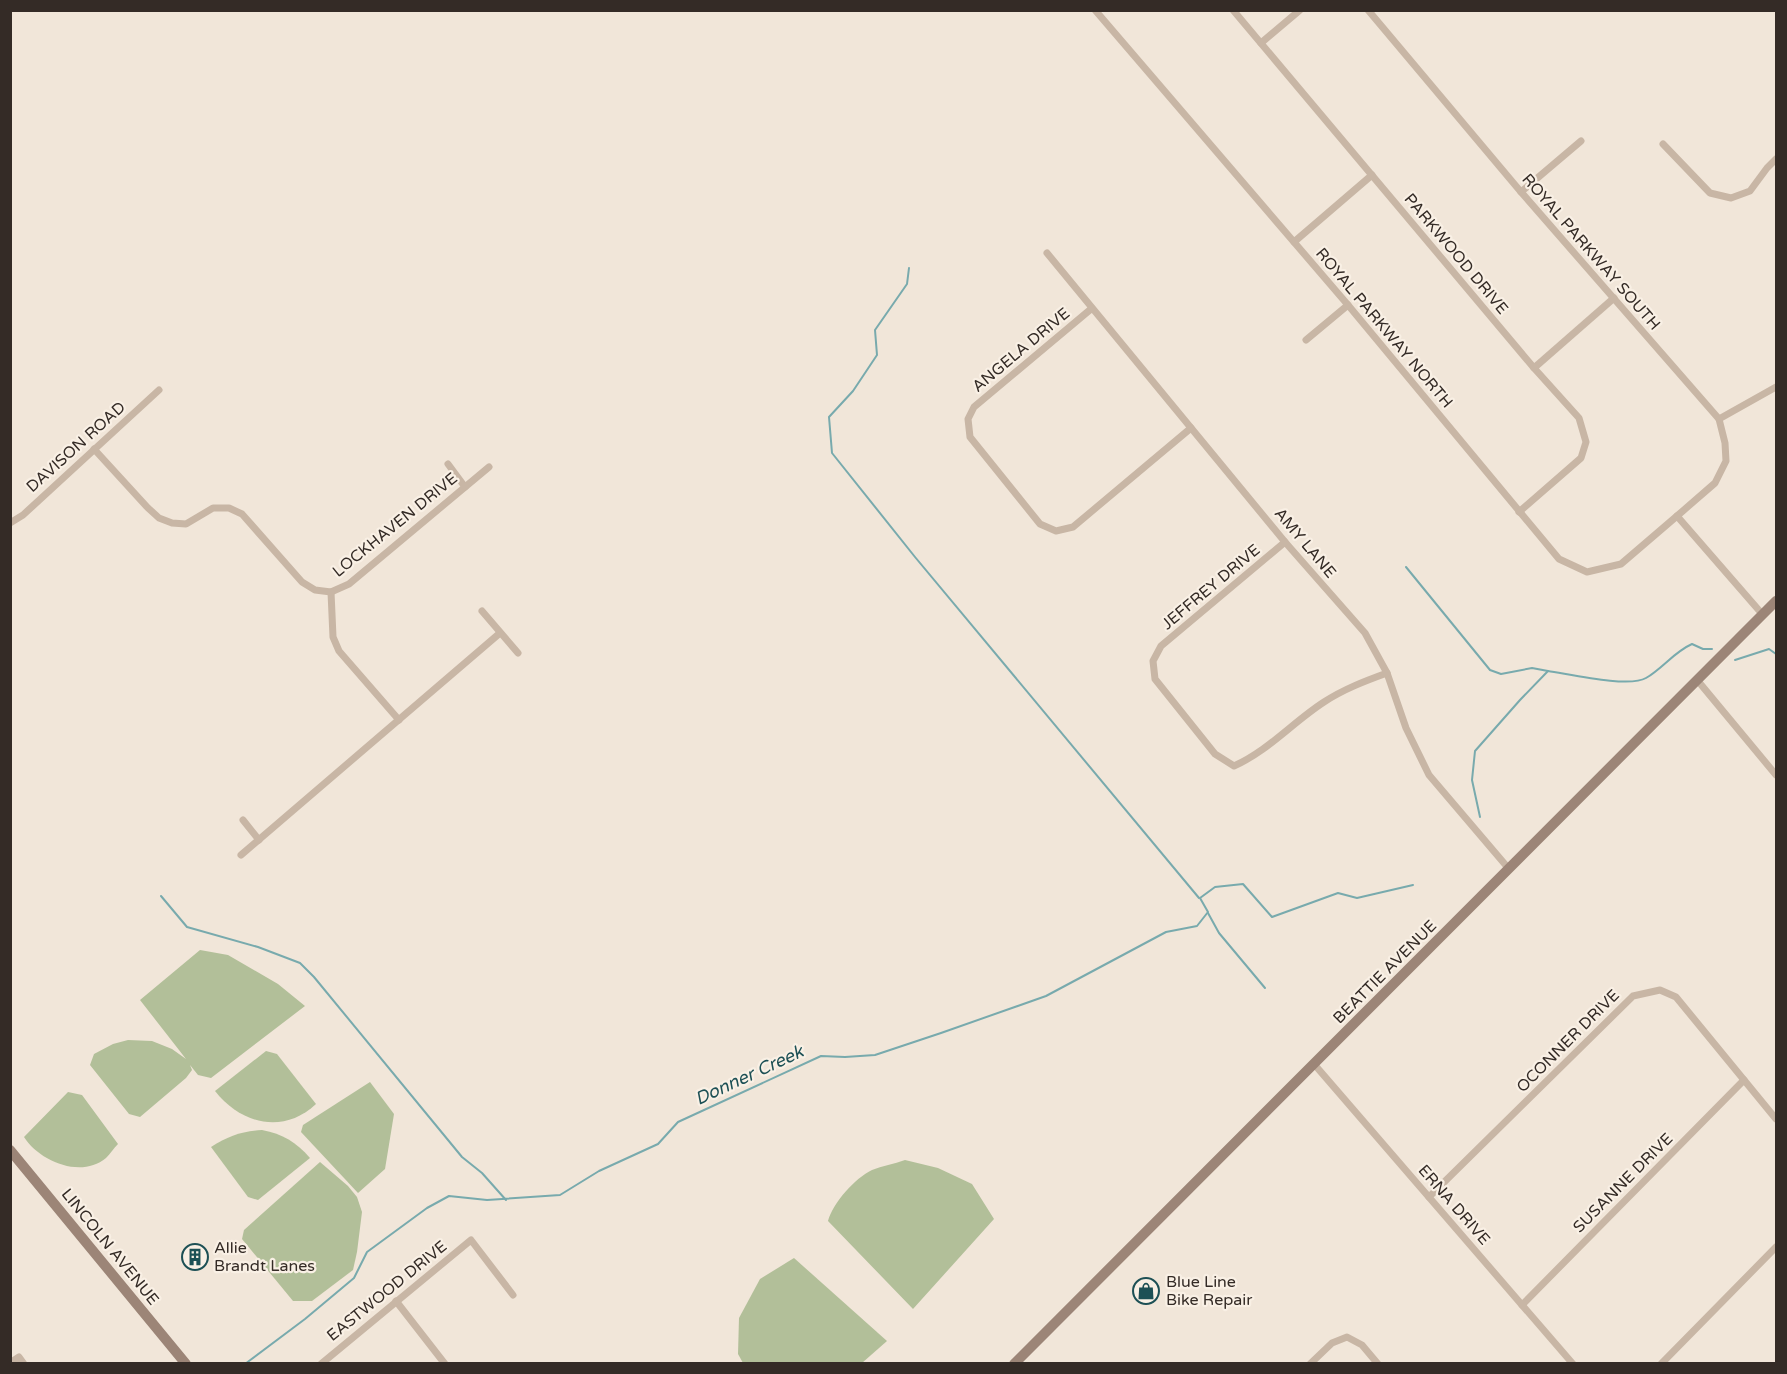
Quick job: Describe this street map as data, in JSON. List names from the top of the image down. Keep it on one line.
{"streets":{"street":["ROYAL PARKWAY SOUTH","PARKWOOD DRIVE","ROYAL PARKWAY NORTH","ANGELA DRIVE","DAVISON ROAD","LOCKHAVEN DRIVE","AMY LANE","JEFFREY DRIVE","BEATTIE AVENUE","OCONNER DRIVE","SUSANNE DRIVE","ERNA DRIVE","LINCOLN AVENUE","EASTWOOD DRIVE"]},"crossings":[["ROYAL PARKWAY SOUTH","ROYAL PARKWAY NORTH"],["PARKWOOD DRIVE","ROYAL PARKWAY NORTH"],["ANGELA DRIVE","AMY LANE"],["DAVISON ROAD","LOCKHAVEN DRIVE"],["AMY LANE","JEFFREY DRIVE"],["AMY LANE","BEATTIE AVENUE"],["BEATTIE AVENUE","ERNA DRIVE"],["OCONNER DRIVE","SUSANNE DRIVE"],["OCONNER DRIVE","ERNA DRIVE"],["SUSANNE DRIVE","ERNA DRIVE"]],"water":["Donner Creek"],"places":{"building":["Allie Brandt Lanes"],"shop":["Blue Line Bike Repair"]}}
